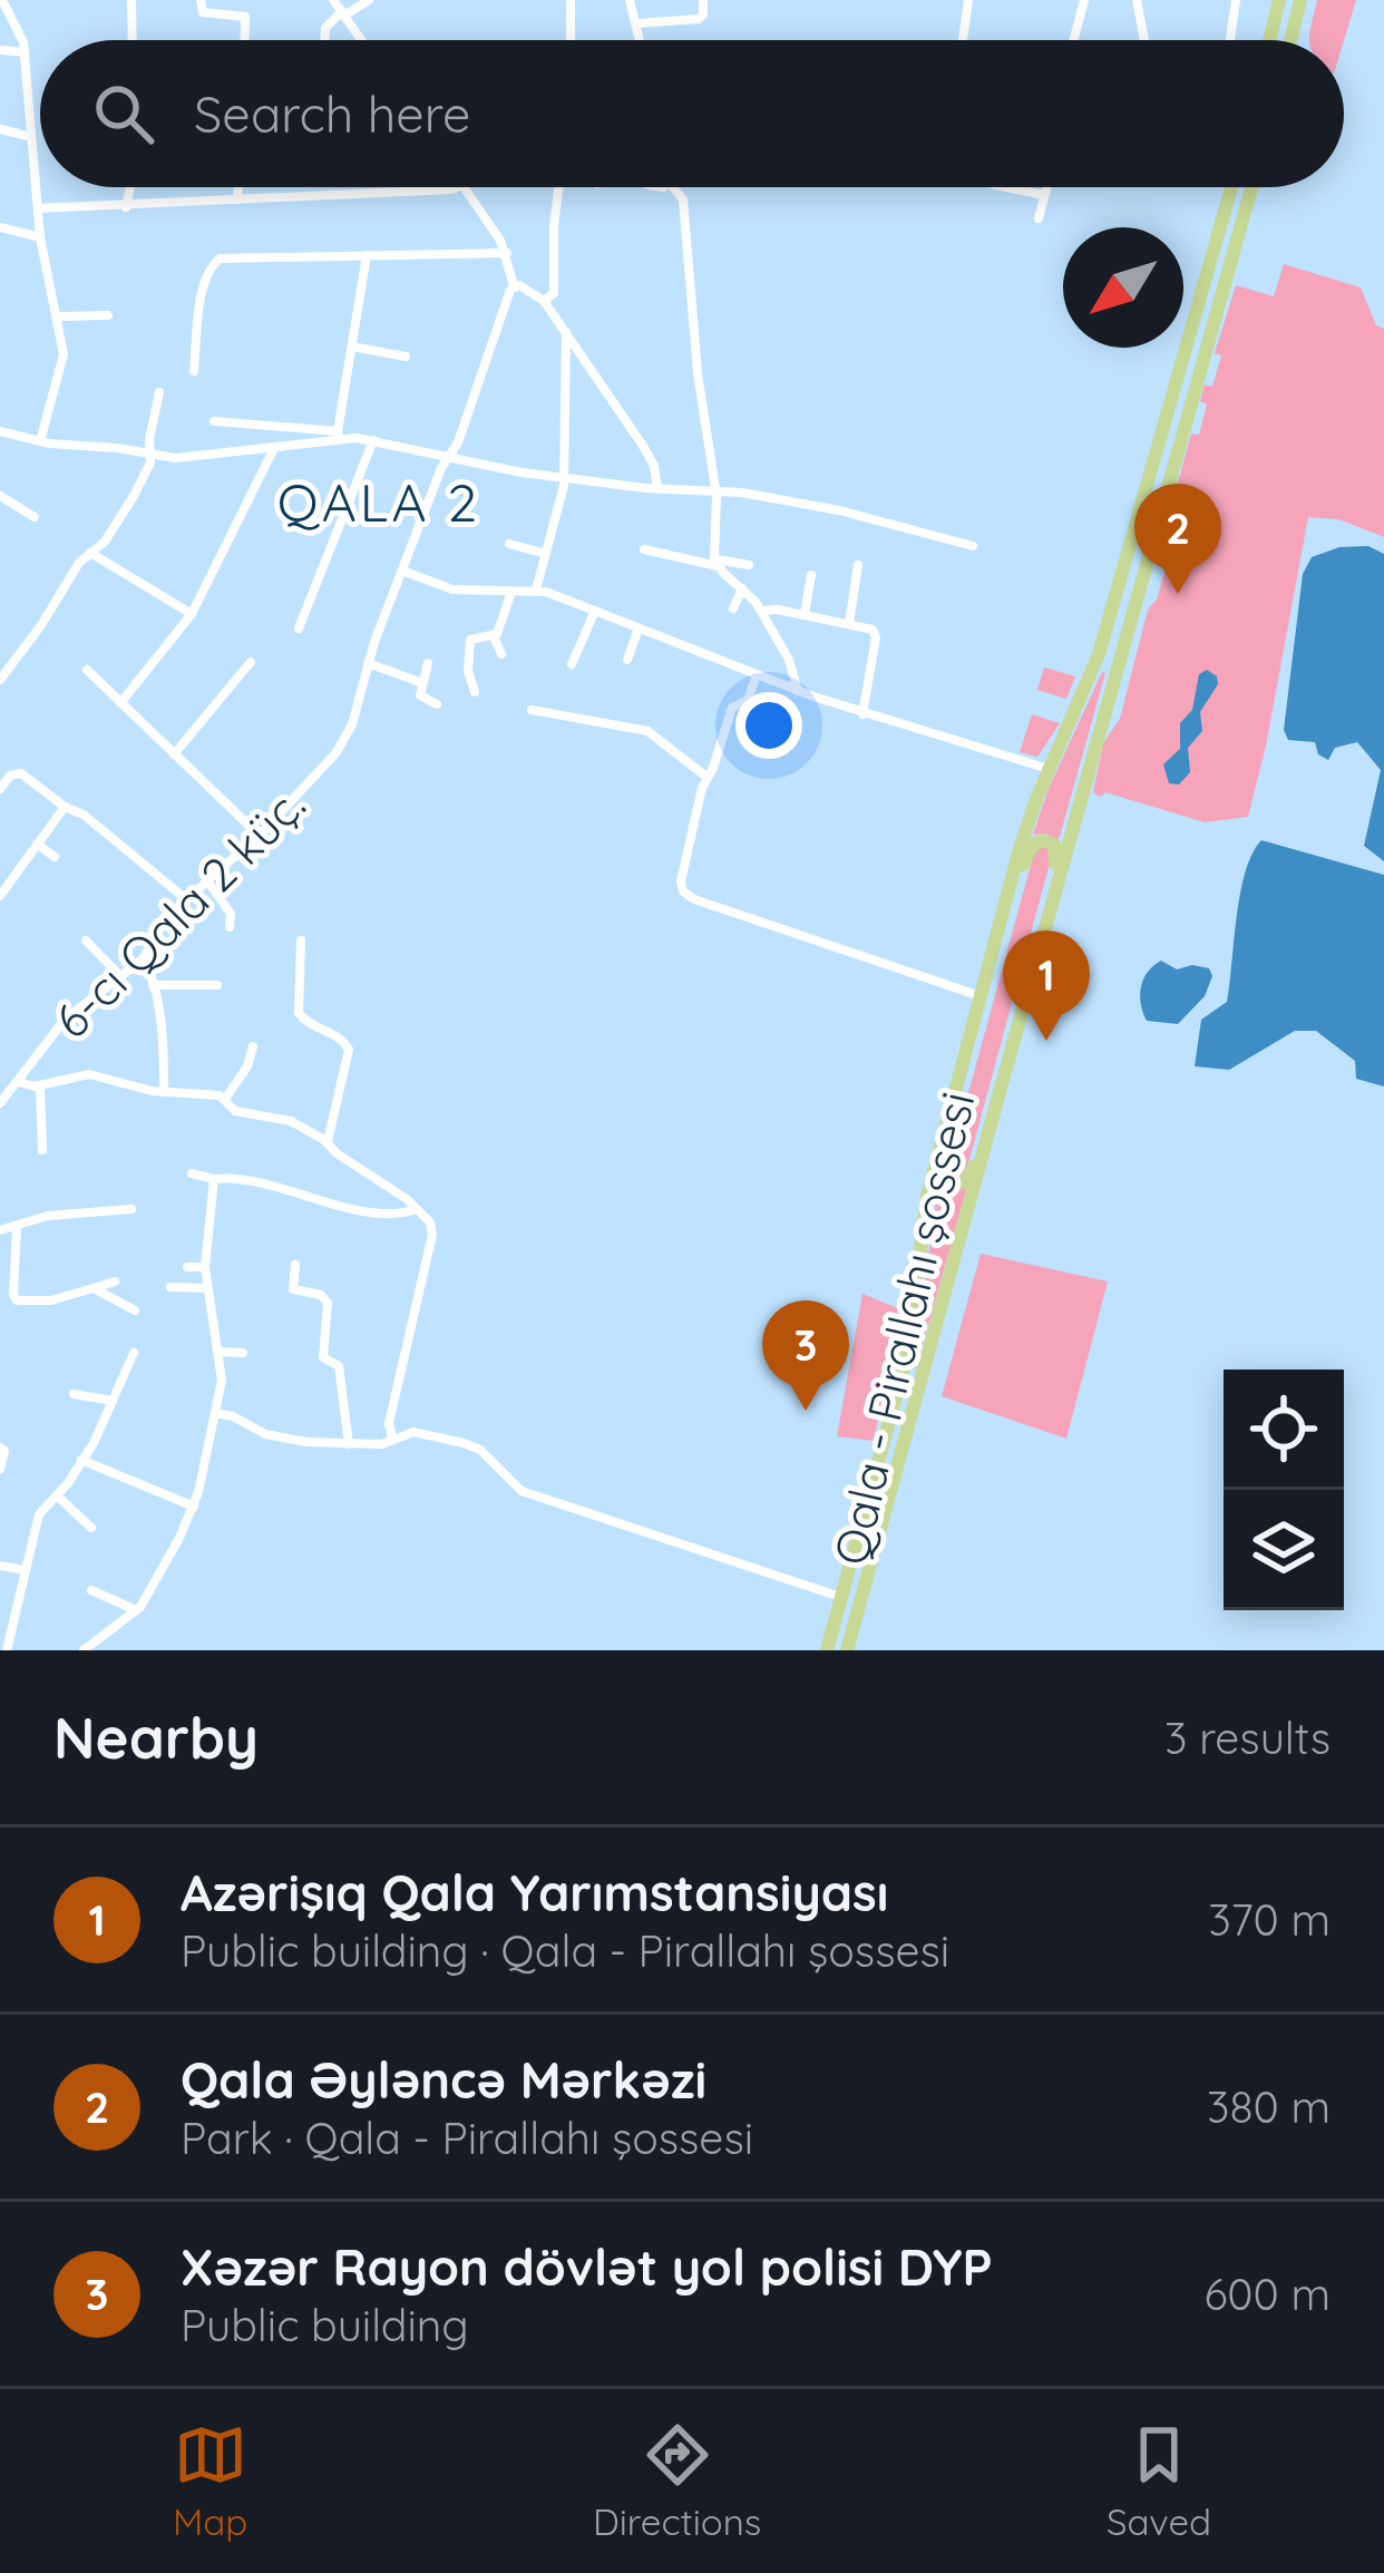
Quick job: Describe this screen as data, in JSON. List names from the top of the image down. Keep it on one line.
{"streets":{"main road":["Qala - Pirallahı şossesi"],"street":["6-cı Qala 2 küç."]},"districts":["QALA 2"],"north":"bottom left","page":{"search":"Search here","pins":["2","1","3"],"heading":["Nearby","3 results"],"list":[{"mark":"1","name":"Azərişıq Qala Yarımstansiyası","note":"Public building · Qala - Pirallahı şossesi","value":"370 m"},{"mark":"2","name":"Qala Əyləncə Mərkəzi","note":"Park · Qala - Pirallahı şossesi","value":"380 m"},{"mark":"3","name":"Xəzər Rayon dövlət yol polisi DYP","note":"Public building","value":"600 m"}],"nav":["Map","Directions","Saved"]}}
